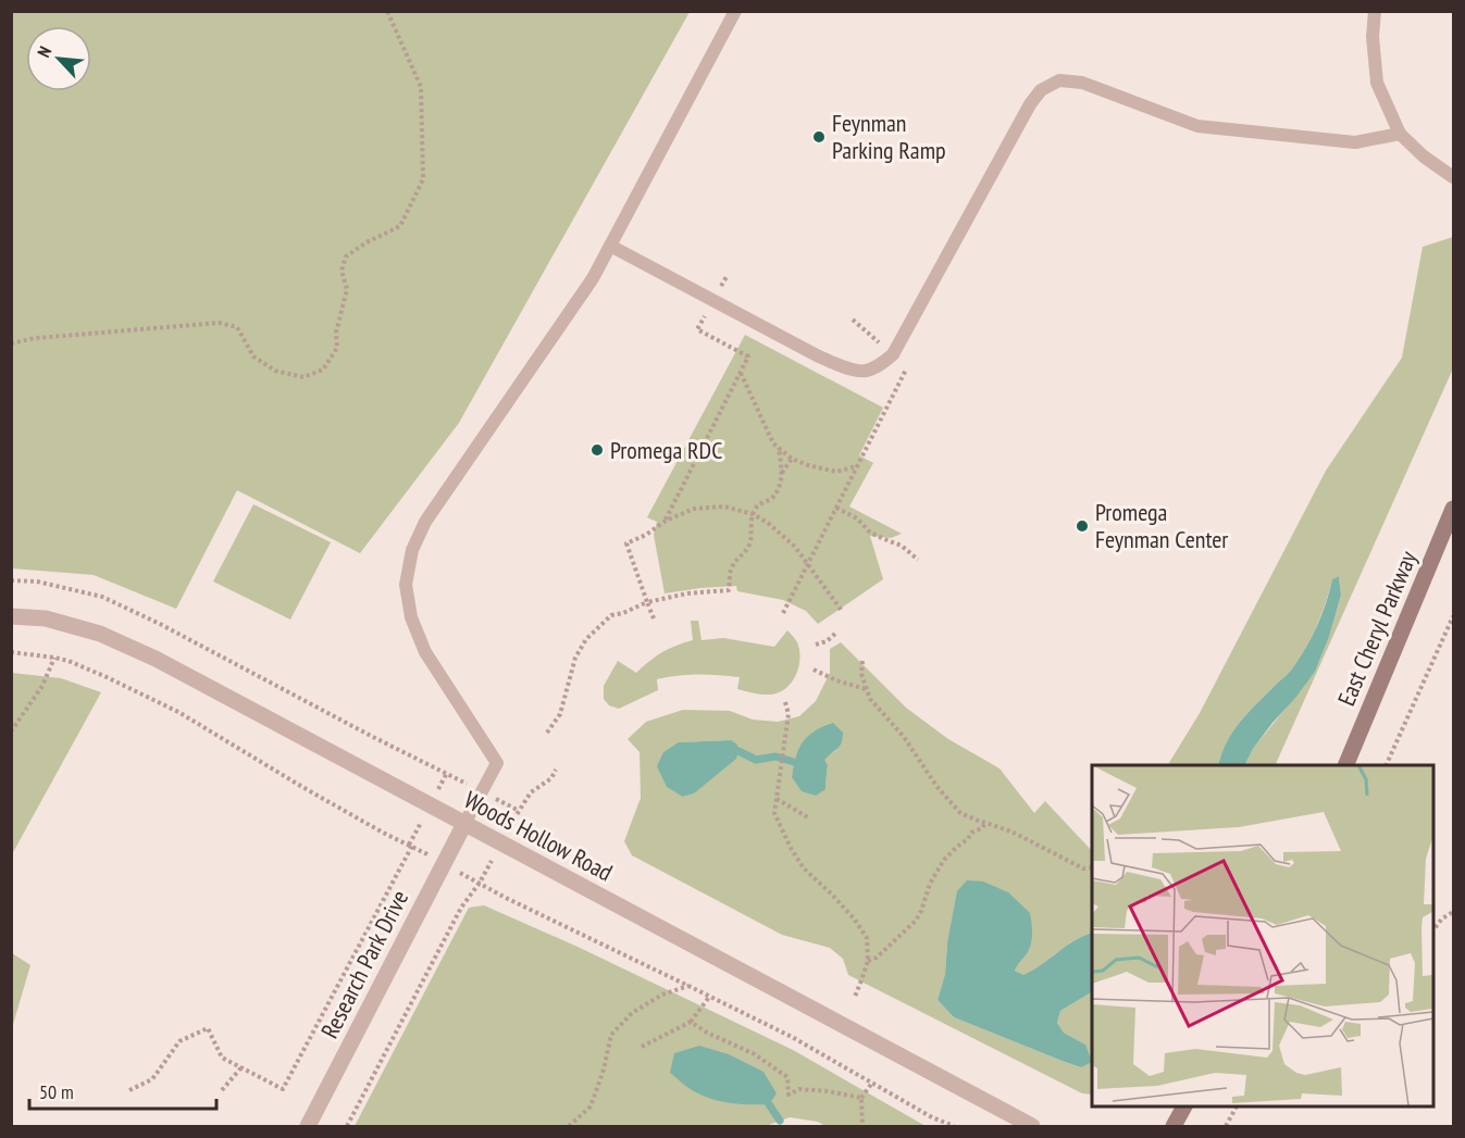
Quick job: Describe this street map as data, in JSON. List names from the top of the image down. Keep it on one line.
{"streets":{"street":["East Cheryl Parkway","Woods Hollow Road","Research Park Drive"]},"crossings":[["Woods Hollow Road","Research Park Drive"]],"places":["Feynman Parking Ramp","Promega RDC","Promega Feynman Center"],"scale_bar":"50 m","north":"top left"}
